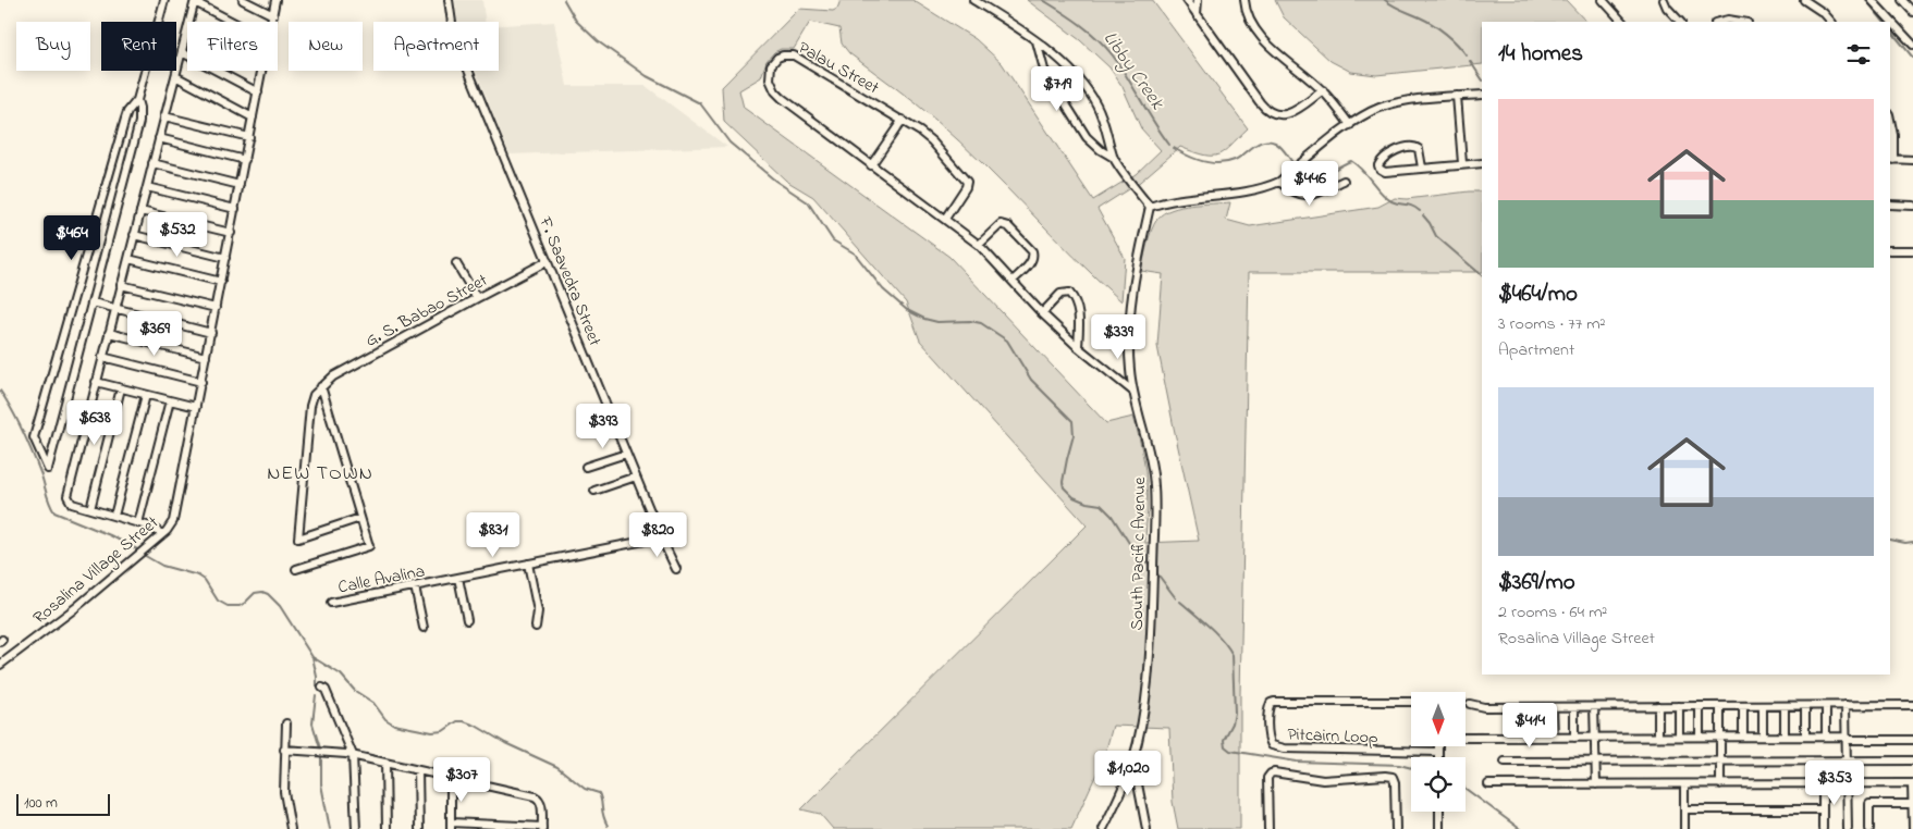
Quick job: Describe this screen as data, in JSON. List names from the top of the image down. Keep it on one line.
{"streets":{"street":["Palau Street","F. Saavedra Street","G. S. Babao Street","South Pacific Avenue","Rosalina Village Street","Calle Avalina","Pitcairn Loop"]},"crossings":[["Palau Street","South Pacific Avenue"],["F. Saavedra Street","G. S. Babao Street"],["F. Saavedra Street","Calle Avalina"]],"districts":["NEW TOWN"],"water":["Libby Creek"],"scale_bar":"100 m","north":"bottom","page":{"chip":["Buy","Rent","Filters","New","Apartment"],"heading":"14 homes","price":["$719","$446","$532","$464","$369","$339","$638","$393","$831","$820","$414","$1,020","$307","$353"],"list":[{"name":"$464/mo","note":"3 rooms · 77 m² · Apartment"},{"name":"$369/mo","note":"2 rooms · 64 m² · Rosalina Village Street"}],"scale":"100 m"}}
